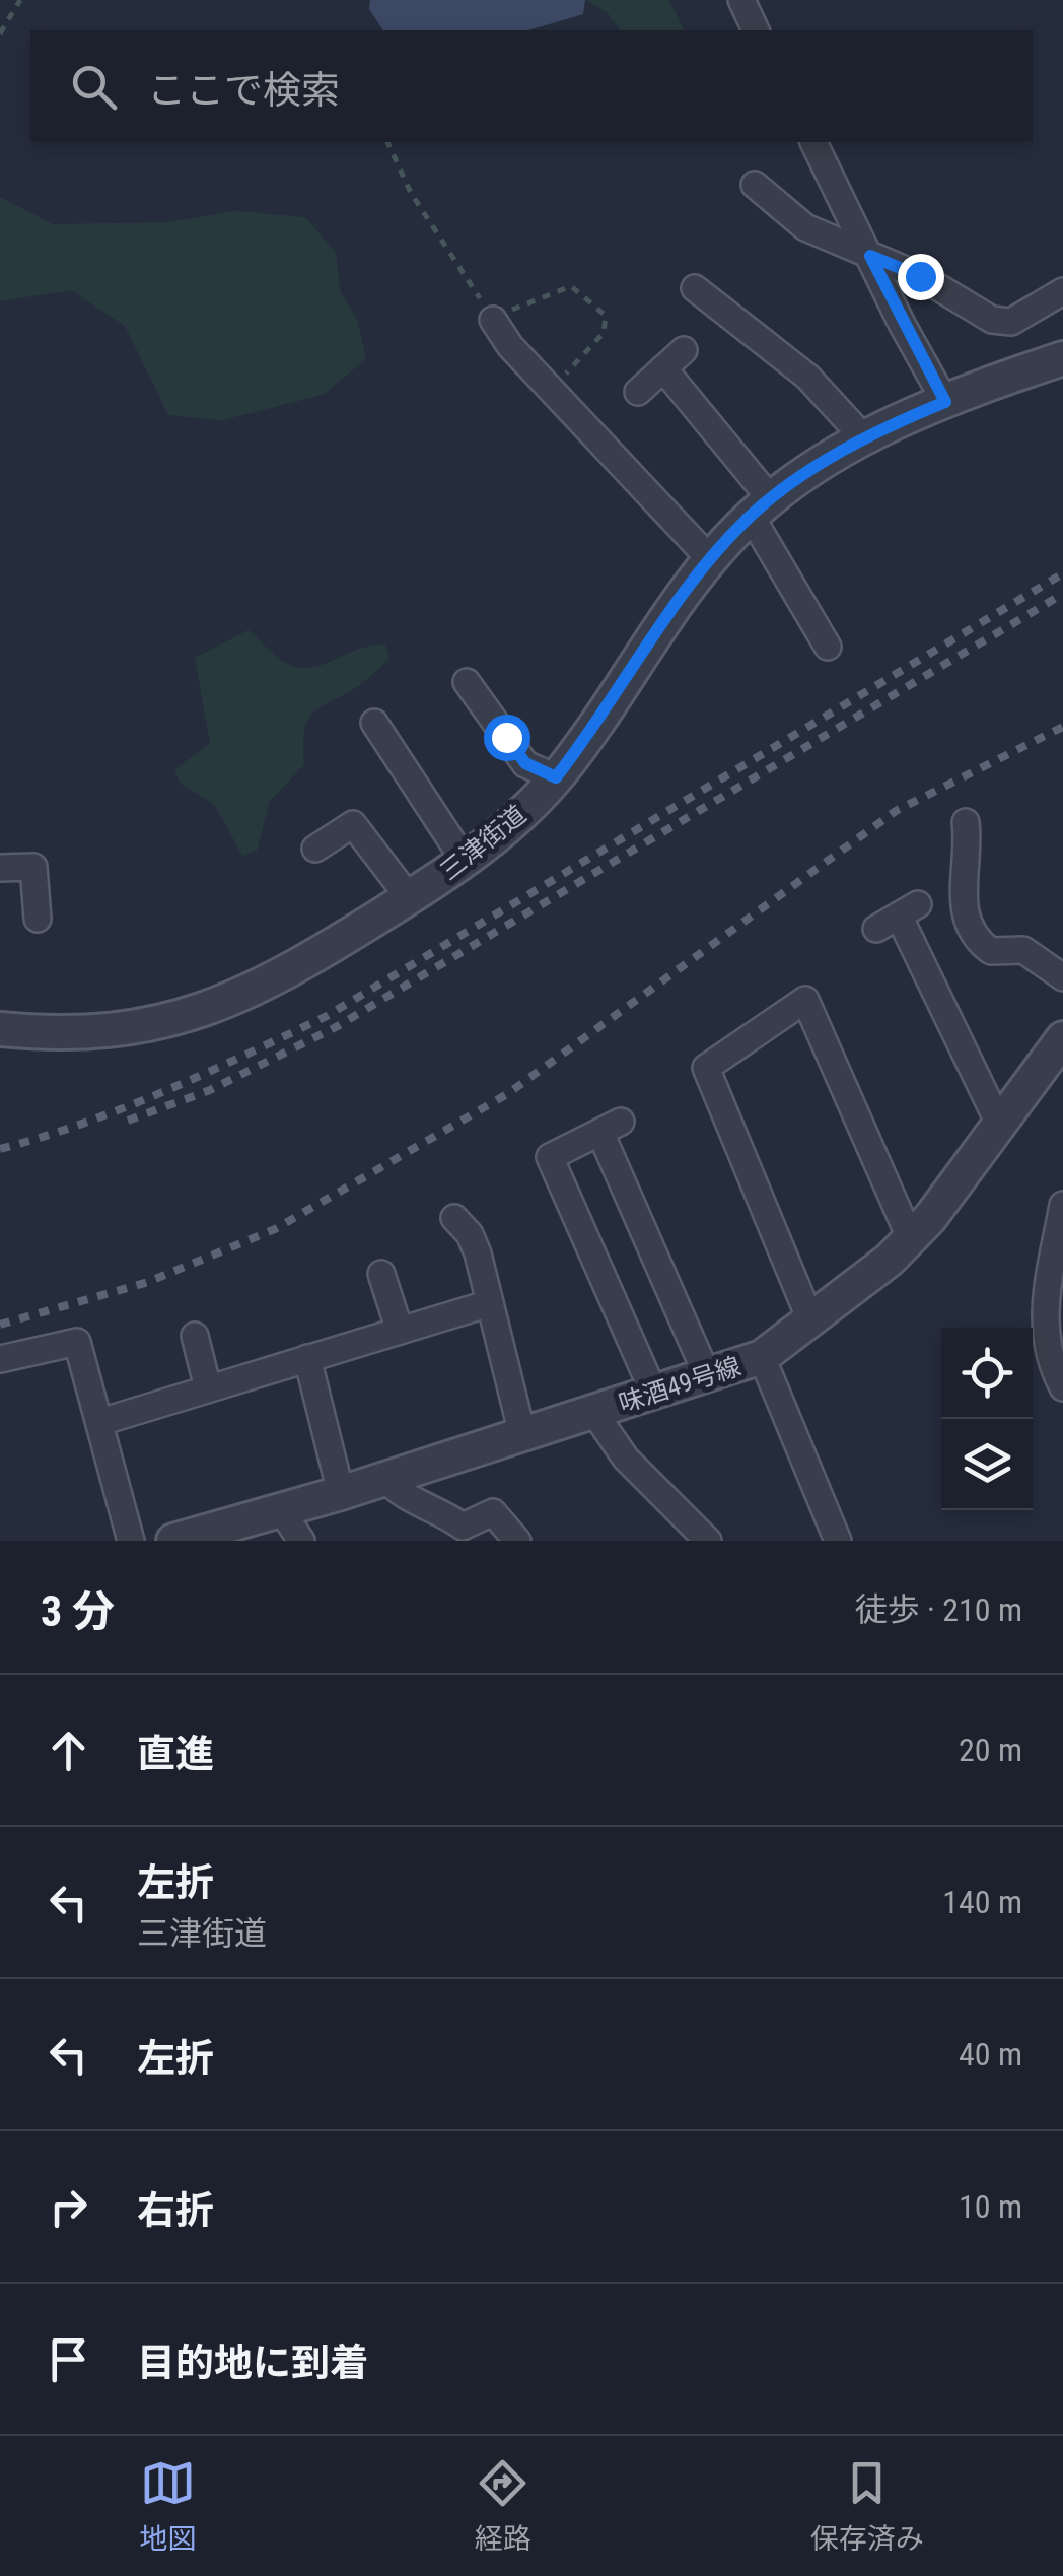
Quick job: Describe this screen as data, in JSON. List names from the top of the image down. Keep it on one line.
{"streets":{"street":["三津街道","味酒49号線"]},"page":{"search":"ここで検索","heading":["3 分","徒歩 · 210 m"],"list":[["直進","20 m"],["左折","三津街道","140 m"],["左折","40 m"],["右折","10 m"],"目的地に到着"],"nav":["地図","経路","保存済み"]}}
